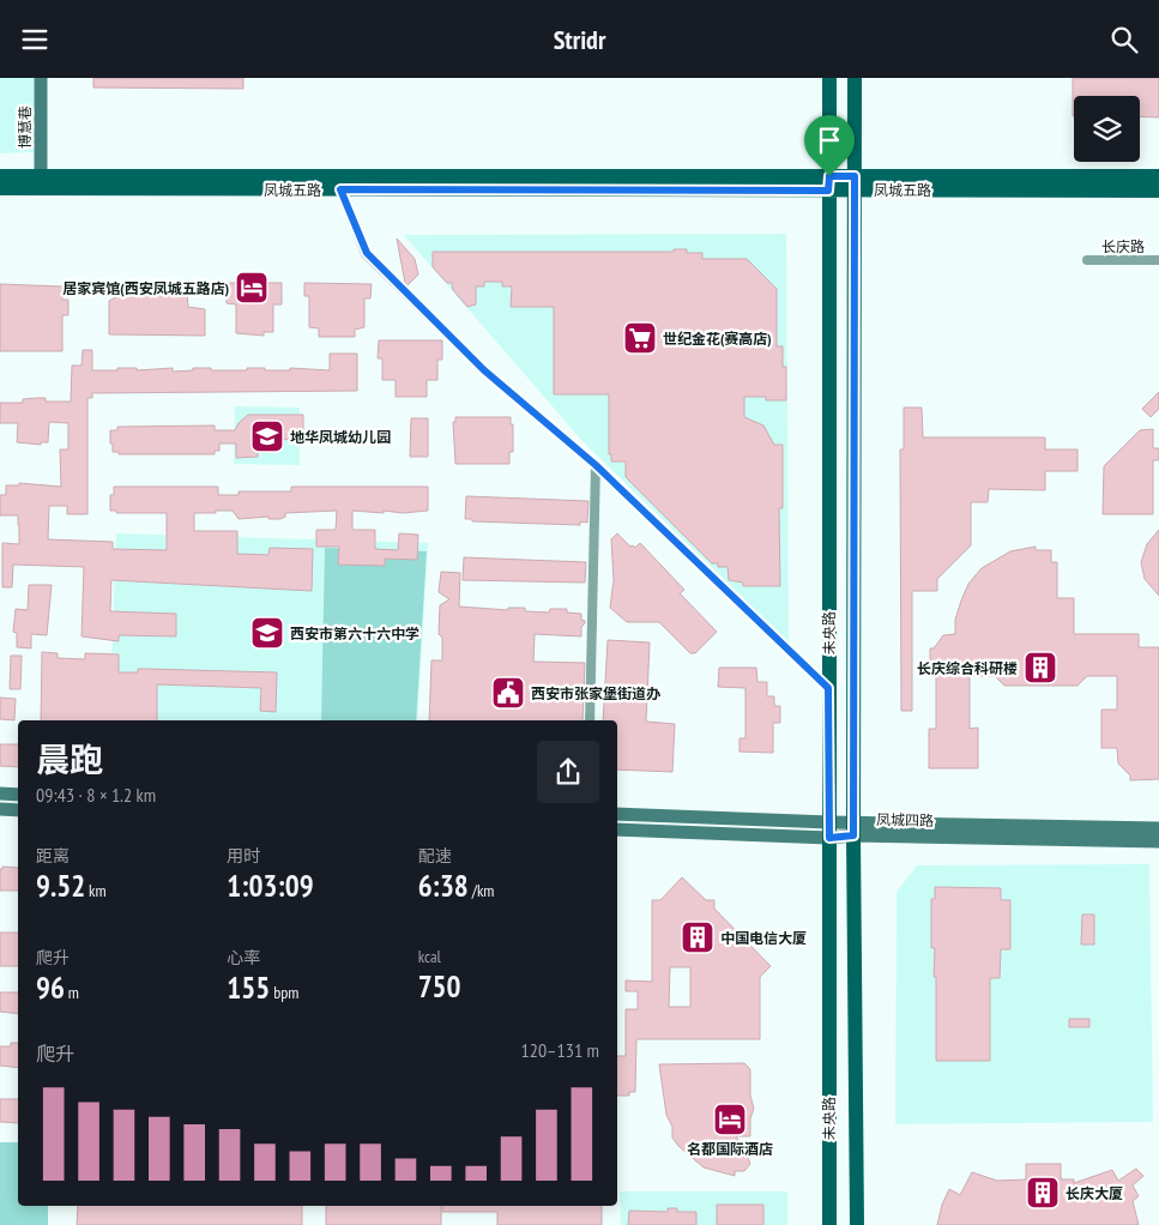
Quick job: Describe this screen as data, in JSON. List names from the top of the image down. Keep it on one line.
{"streets":{"main road":["凤城五路","未央路"],"street":["博慧巷","长庆路","凤城四路"]},"crossings":[["博慧巷","凤城五路"],["凤城五路","未央路"],["未央路","凤城四路"]],"places":{"hotel":["居家宾馆(西安凤城五路店)","名都国际酒店"],"supermarket":["世纪金花(赛高店)"],"school or university":["地华凤城幼儿园","西安市第六十六中学"],"building":["长庆综合科研楼","中国电信大厦","长庆大厦"],"public building":["西安市张家堡街道办"]},"page":{"header":"Stridr","heading":["晨跑","09:43 · 8 × 1.2 km"],"stats":[["距离","9.52 km"],["用时","1:03:09"],["配速","6:38 /km"],["爬升","96 m"],["心率","155 bpm"],["kcal","750"]],"chart":["爬升","120–131 m"]}}
